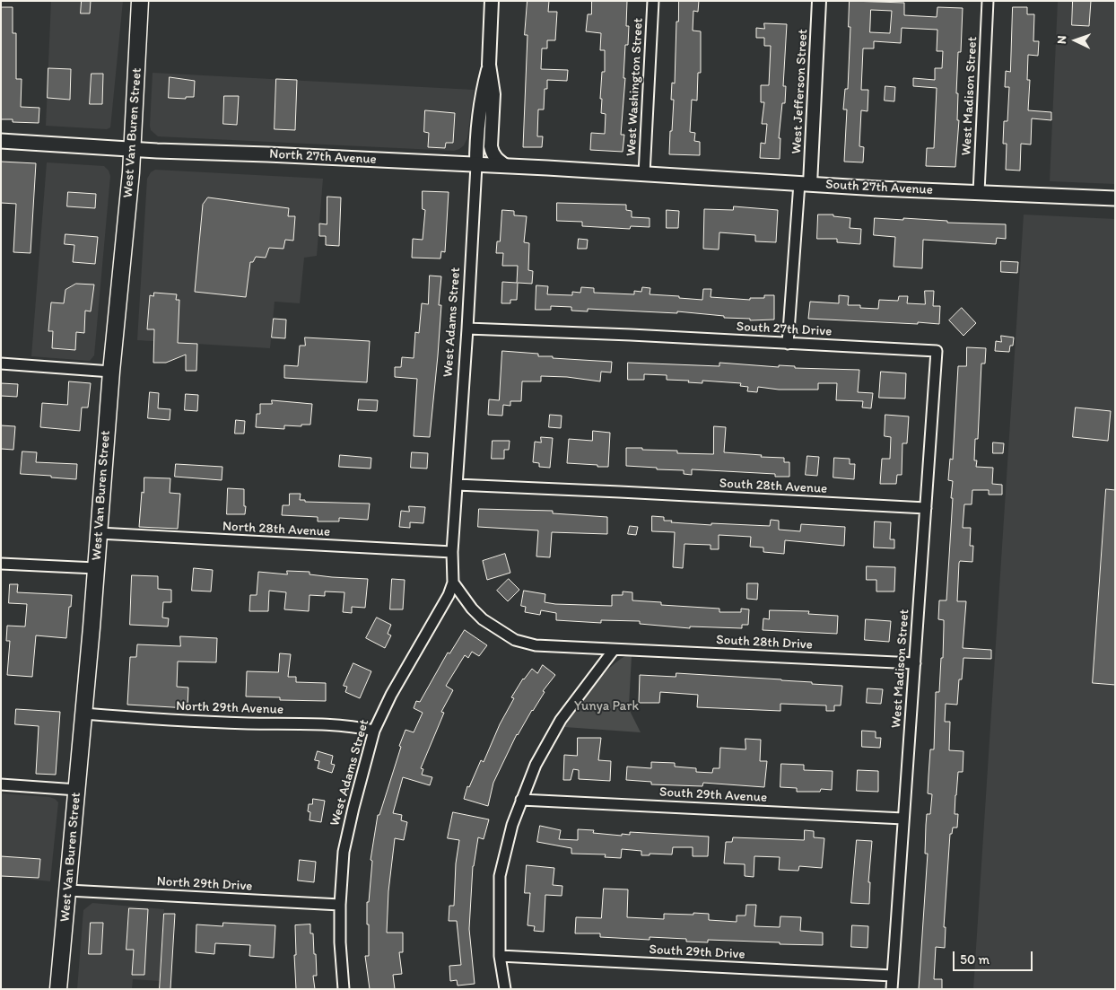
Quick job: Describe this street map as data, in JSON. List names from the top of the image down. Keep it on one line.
{"streets":{"main road":["West Van Buren Street","North 27th Avenue","South 27th Avenue"],"street":["West Washington Street","West Jefferson Street","West Madison Street","West Adams Street","South 27th Drive","South 28th Avenue","North 28th Avenue","South 28th Drive","North 29th Avenue","South 29th Avenue","North 29th Drive","South 29th Drive"]},"crossings":[["West Washington Street","North 27th Avenue"],["West Washington Street","South 27th Avenue"],["West Jefferson Street","South 27th Avenue"],["West Jefferson Street","South 27th Drive"],["West Madison Street","South 27th Avenue"],["West Madison Street","South 27th Drive"],["West Madison Street","South 28th Avenue"],["West Madison Street","South 28th Drive"],["West Madison Street","South 29th Avenue"],["West Madison Street","South 29th Drive"],["West Van Buren Street","North 27th Avenue"],["West Van Buren Street","North 28th Avenue"],["West Van Buren Street","North 29th Avenue"],["West Van Buren Street","North 29th Drive"],["North 27th Avenue","South 27th Avenue"],["North 27th Avenue","West Adams Street"],["West Adams Street","South 27th Drive"],["West Adams Street","South 28th Avenue"],["West Adams Street","North 28th Avenue"],["West Adams Street","South 28th Drive"],["West Adams Street","North 29th Avenue"],["West Adams Street","North 29th Drive"]],"parks":["Yunya Park"],"scale_bar":"50 m","north":"left"}
